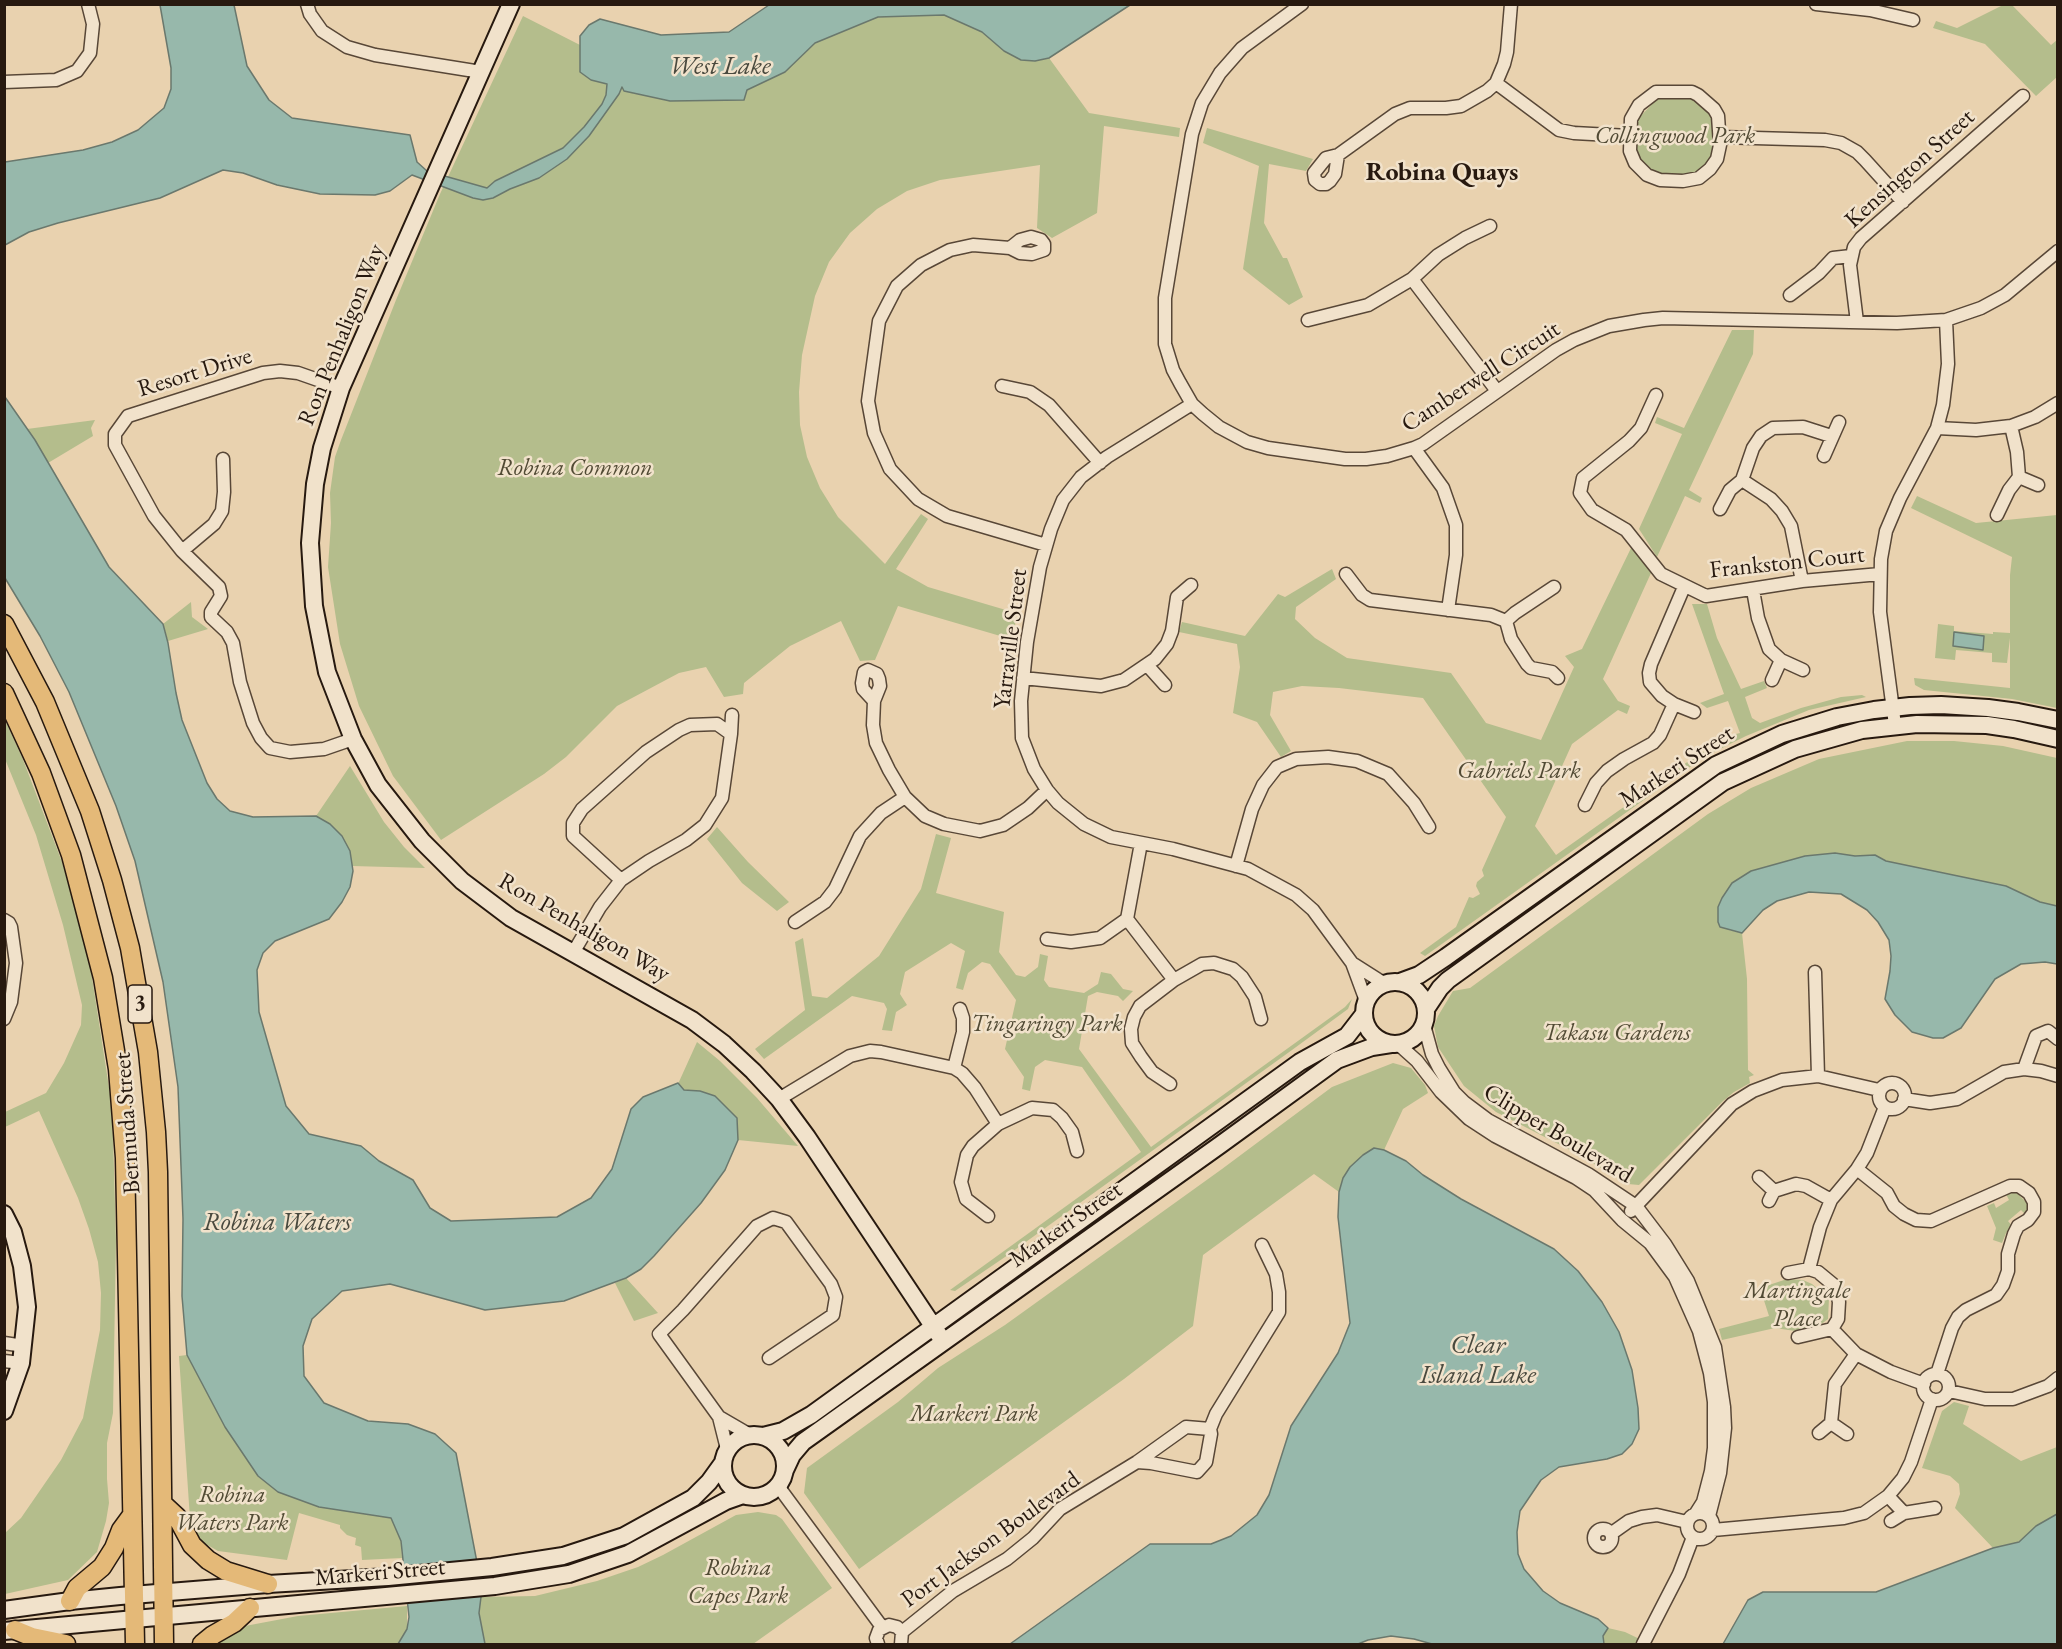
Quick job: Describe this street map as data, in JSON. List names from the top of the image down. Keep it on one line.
{"streets":{"main road":["Ron Penhaligon Way","Markeri Street","3","Bermuda Street"],"street":["Kensington Street","Resort Drive","Camberwell Circuit","Frankston Court","Yarraville Street","Clipper Boulevard","Port Jackson Boulevard"]},"crossings":[["Kensington Street","Camberwell Circuit"],["Ron Penhaligon Way","Resort Drive"],["Ron Penhaligon Way","Markeri Street"],["Camberwell Circuit","Yarraville Street"],["Yarraville Street","Markeri Street"],["Yarraville Street","Clipper Boulevard"],["Markeri Street","Bermuda Street"],["Markeri Street","Clipper Boulevard"],["Markeri Street","Port Jackson Boulevard"]],"districts":["Robina Quays"],"water":["West Lake","Robina Waters","Clear Island Lake"],"parks":["Collingwood Park","Robina Common","Gabriels Park","Tingaringy Park","Takasu Gardens","Martingale Place","Markeri Park","Robina Waters Park","Robina Capes Park"]}
